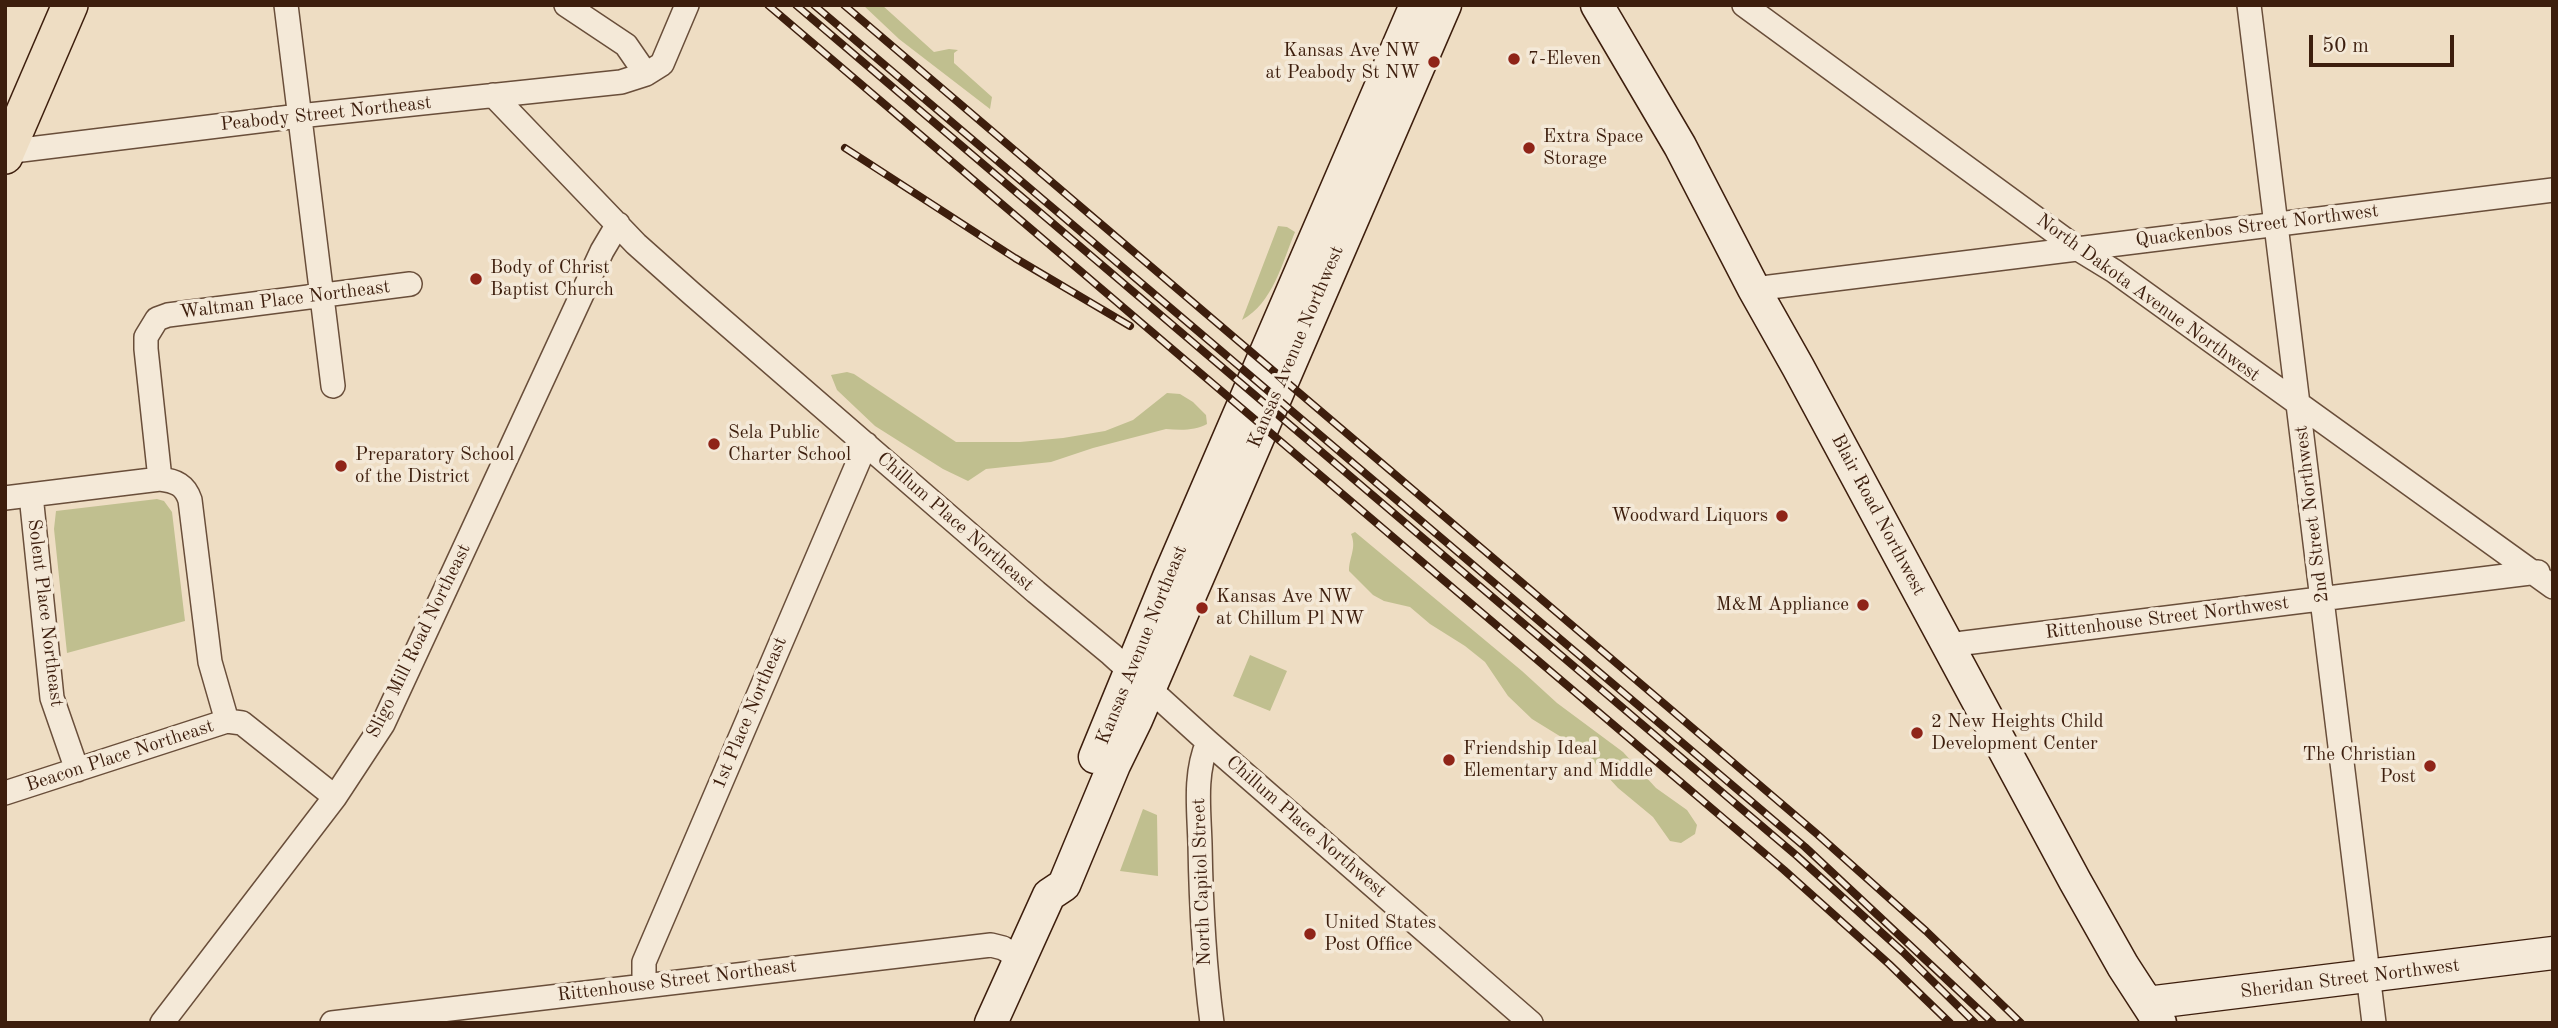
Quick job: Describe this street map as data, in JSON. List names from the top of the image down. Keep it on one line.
{"streets":{"street":["Peabody Street Northeast","Quackenbos Street Northwest","North Dakota Avenue Northwest","Waltman Place Northeast","Kansas Avenue Northwest","2nd Street Northwest","Blair Road Northwest","Chillum Place Northeast","Solent Place Northeast","Rittenhouse Street Northwest","Sligo Mill Road Northeast","Kansas Avenue Northeast","1st Place Northeast","Beacon Place Northeast","Chillum Place Northwest","North Capitol Street","Sheridan Street Northwest","Rittenhouse Street Northeast"]},"crossings":[["Peabody Street Northeast","Chillum Place Northeast"],["Quackenbos Street Northwest","North Dakota Avenue Northwest"],["Quackenbos Street Northwest","2nd Street Northwest"],["Quackenbos Street Northwest","Blair Road Northwest"],["North Dakota Avenue Northwest","2nd Street Northwest"],["North Dakota Avenue Northwest","Rittenhouse Street Northwest"],["Kansas Avenue Northwest","Chillum Place Northeast"],["Kansas Avenue Northwest","Kansas Avenue Northeast"],["2nd Street Northwest","Rittenhouse Street Northwest"],["2nd Street Northwest","Sheridan Street Northwest"],["Blair Road Northwest","Rittenhouse Street Northwest"],["Blair Road Northwest","Sheridan Street Northwest"],["Chillum Place Northeast","Sligo Mill Road Northeast"],["Chillum Place Northeast","Kansas Avenue Northeast"],["Chillum Place Northeast","1st Place Northeast"],["Chillum Place Northeast","Chillum Place Northwest"],["Chillum Place Northeast","North Capitol Street"],["Solent Place Northeast","Beacon Place Northeast"],["Sligo Mill Road Northeast","Beacon Place Northeast"],["Kansas Avenue Northeast","Rittenhouse Street Northeast"],["1st Place Northeast","Rittenhouse Street Northeast"],["Chillum Place Northwest","North Capitol Street"]],"places":["7-Eleven","Kansas Ave NW at Peabody St NW","Extra Space Storage","Body of Christ Baptist Church","Sela Public Charter School","Preparatory School of the District","Woodward Liquors","M&M Appliance","Kansas Ave NW at Chillum Pl NW","2 New Heights Child Development Center","Friendship Ideal Elementary and Middle","The Christian Post","United States Post Office"],"scale_bar":"50 m"}
